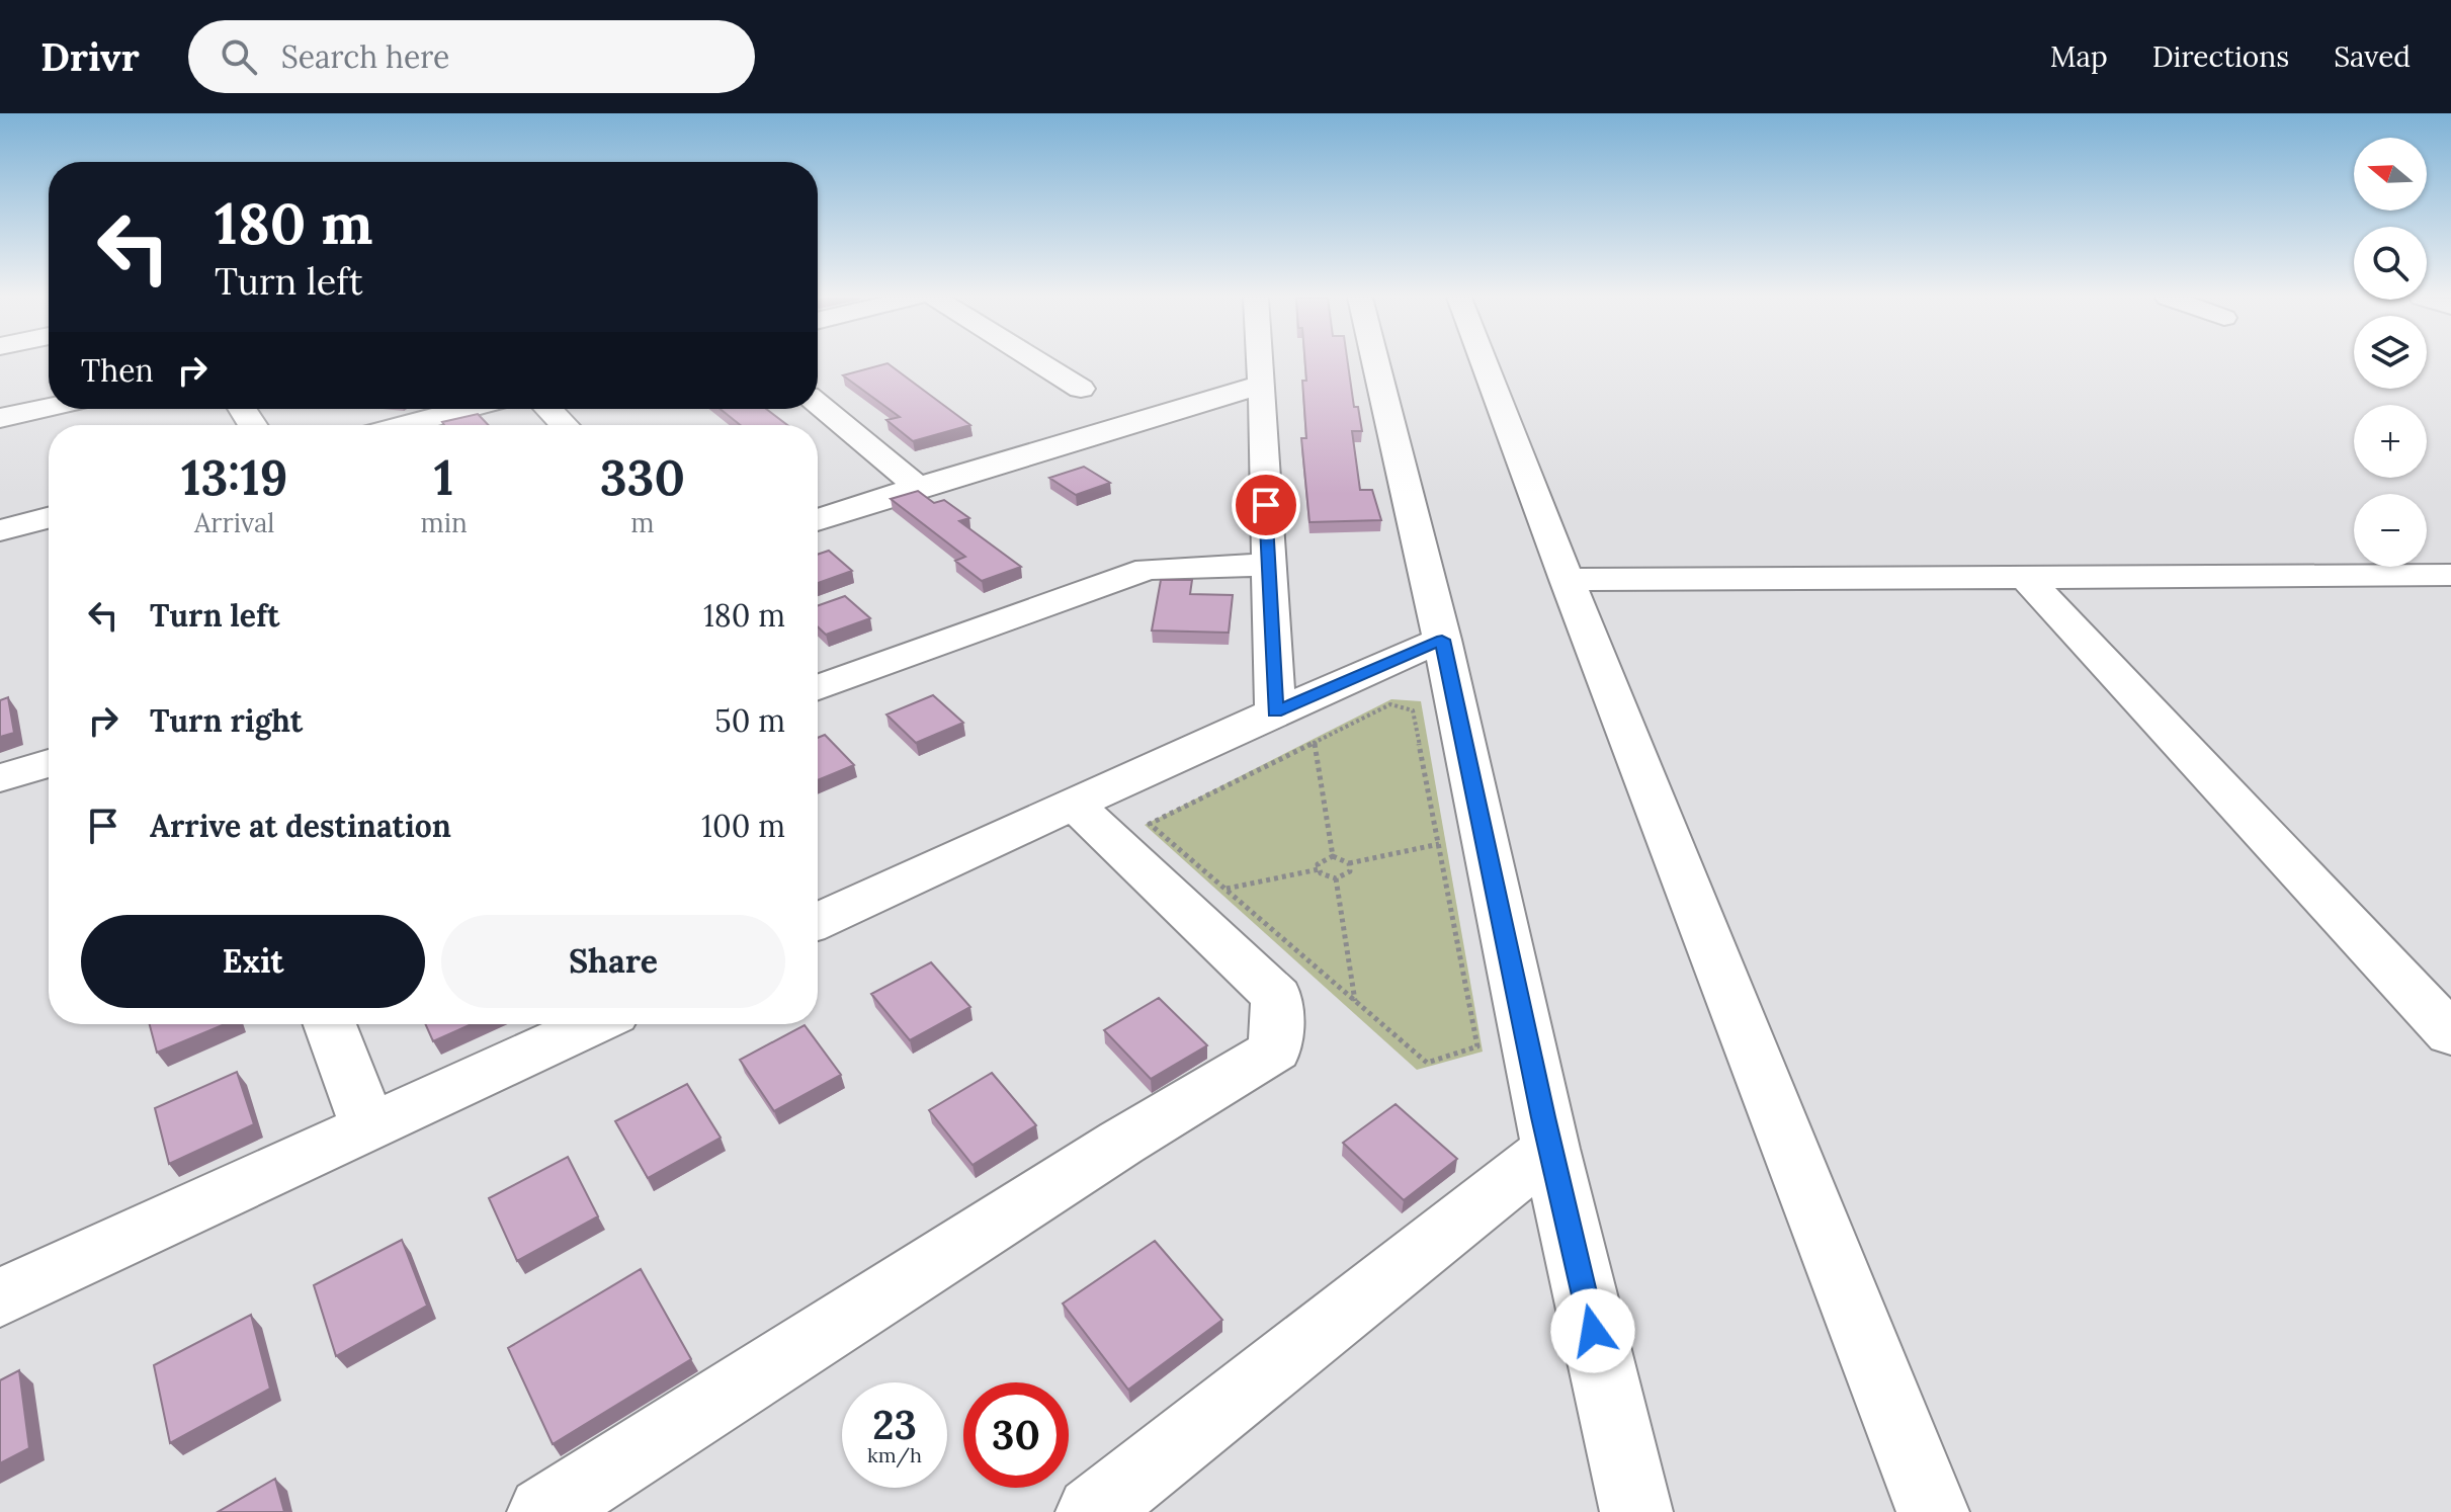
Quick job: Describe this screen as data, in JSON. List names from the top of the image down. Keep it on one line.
{"north":"left","page":{"header":"Drivr","search":"Search here","nav":["Map","Directions","Saved"],"map_buttons":["+","−"],"turn":["180 m","Turn left"],"then":"Then","eta":["13:19","Arrival","1","min","330","m"],"list":[{"name":"Turn left","value":"180 m"},{"name":"Turn right","value":"50 m"},{"name":"Arrive at destination","value":"100 m"}],"buttons":["Exit","Share"],"speed":"23 km/h","limit":"30"}}
